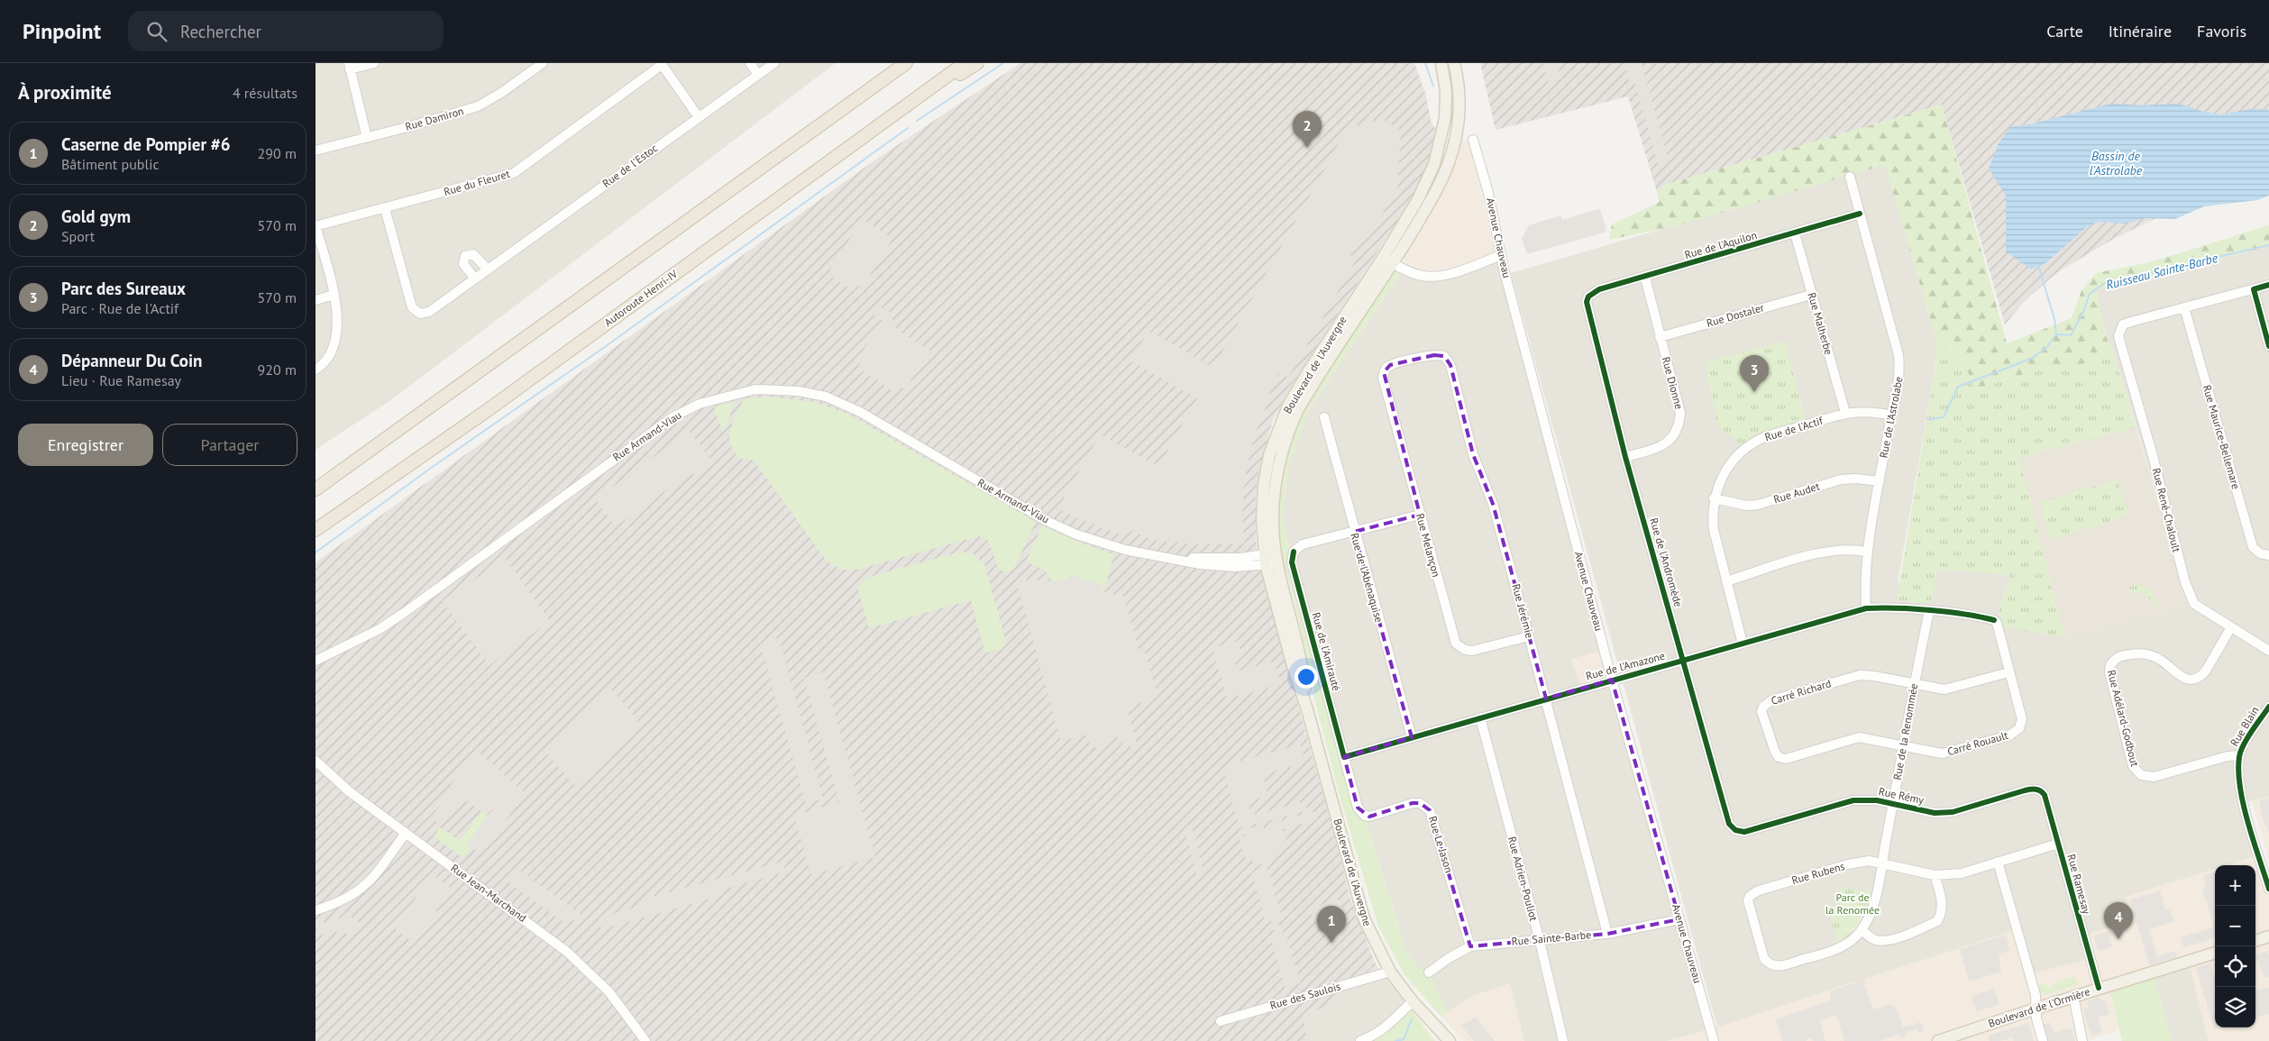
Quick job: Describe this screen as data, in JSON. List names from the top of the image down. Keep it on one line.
{"streets":{"highway":["Autoroute Henri-IV"],"main road":["Boulevard de l'Auvergne","Boulevard de l'Ormière"],"street":["Rue Damiron","Rue de l'Estoc","Rue du Fleuret","Avenue Chauveau","Rue de l'Aquilon","Rue Dostaler","Rue Malherbe","Rue Dionne","Rue de l'Astrolabe","Rue de l'Actif","Rue Armand-Viau","Rue Maurice-Bellemare","Rue Audet","Rue René-Chaloult","Rue Melançon","Rue de l'Andromède","Rue de l'Abénaquise","Rue Jérémie","Rue de l'Amirauté","Rue de l'Amazone","Carré Richard","Rue Adélard-Godbout","Rue Blain","Rue de la Renommée","Carré Rouault","Rue Rémy","Rue Le Jason","Rue Rubens","Rue Adrien-Pouliot","Rue Ramesay","Rue Jean-Marchand","Rue Sainte-Barbe","Rue des Saulois"]},"crossings":[["Rue de l'Estoc","Rue du Fleuret"],["Avenue Chauveau","Rue de l'Amazone"],["Avenue Chauveau","Rue Sainte-Barbe"],["Rue de l'Aquilon","Rue Malherbe"],["Rue de l'Aquilon","Rue Dionne"],["Rue de l'Aquilon","Rue de l'Astrolabe"],["Rue de l'Aquilon","Rue de l'Andromède"],["Rue Dostaler","Rue Malherbe"],["Rue Dostaler","Rue Dionne"],["Rue Malherbe","Rue de l'Actif"],["Boulevard de l'Auvergne","Rue Armand-Viau"],["Boulevard de l'Auvergne","Rue des Saulois"],["Rue Dionne","Rue de l'Andromède"],["Rue de l'Astrolabe","Rue de l'Actif"],["Rue de l'Astrolabe","Rue Audet"],["Rue de l'Astrolabe","Rue de l'Amazone"],["Rue de l'Actif","Rue Audet"],["Rue de l'Actif","Rue de l'Amazone"],["Rue Maurice-Bellemare","Rue René-Chaloult"],["Rue René-Chaloult","Rue Adélard-Godbout"],["Rue Melançon","Rue Jérémie"],["Rue de l'Andromède","Rue de l'Amazone"],["Rue de l'Andromède","Rue Rémy"],["Rue de l'Abénaquise","Rue de l'Amirauté"],["Rue de l'Abénaquise","Rue de l'Amazone"],["Rue Jérémie","Rue de l'Amazone"],["Rue Jérémie","Rue Sainte-Barbe"],["Rue de l'Amirauté","Rue de l'Amazone"],["Rue de l'Amirauté","Rue Le Jason"],["Rue de l'Amazone","Rue de la Renommée"],["Rue de l'Amazone","Carré Rouault"],["Rue de l'Amazone","Rue Adrien-Pouliot"],["Carré Richard","Rue de la Renommée"],["Carré Richard","Carré Rouault"],["Rue Adélard-Godbout","Rue Blain"],["Rue de la Renommée","Carré Rouault"],["Rue de la Renommée","Rue Rémy"],["Rue de la Renommée","Rue Rubens"],["Rue Rémy","Rue Ramesay"],["Rue Le Jason","Rue Sainte-Barbe"],["Rue Rubens","Rue Ramesay"],["Rue Adrien-Pouliot","Rue Sainte-Barbe"],["Rue Ramesay","Boulevard de l'Ormière"]],"water":["Bassin de l'Astrolabe","Ruisseau Sainte-Barbe"],"parks":["Parc de la Renomée"],"page":{"header":"Pinpoint","search":"Rechercher","nav":["Carte","Itinéraire","Favoris"],"heading":["À proximité","4 résultats"],"pins":["2","3","4","1"],"list":[{"mark":"1","name":"Caserne de Pompier #6","note":"Bâtiment public","value":"290 m"},{"mark":"2","name":"Gold gym","note":"Sport","value":"570 m"},{"mark":"3","name":"Parc des Sureaux","note":"Parc · Rue de l'Actif","value":"570 m"},{"mark":"4","name":"Dépanneur Du Coin","note":"Lieu · Rue Ramesay","value":"920 m"}],"buttons":["Enregistrer","Partager"],"map_buttons":["+","−"]}}
